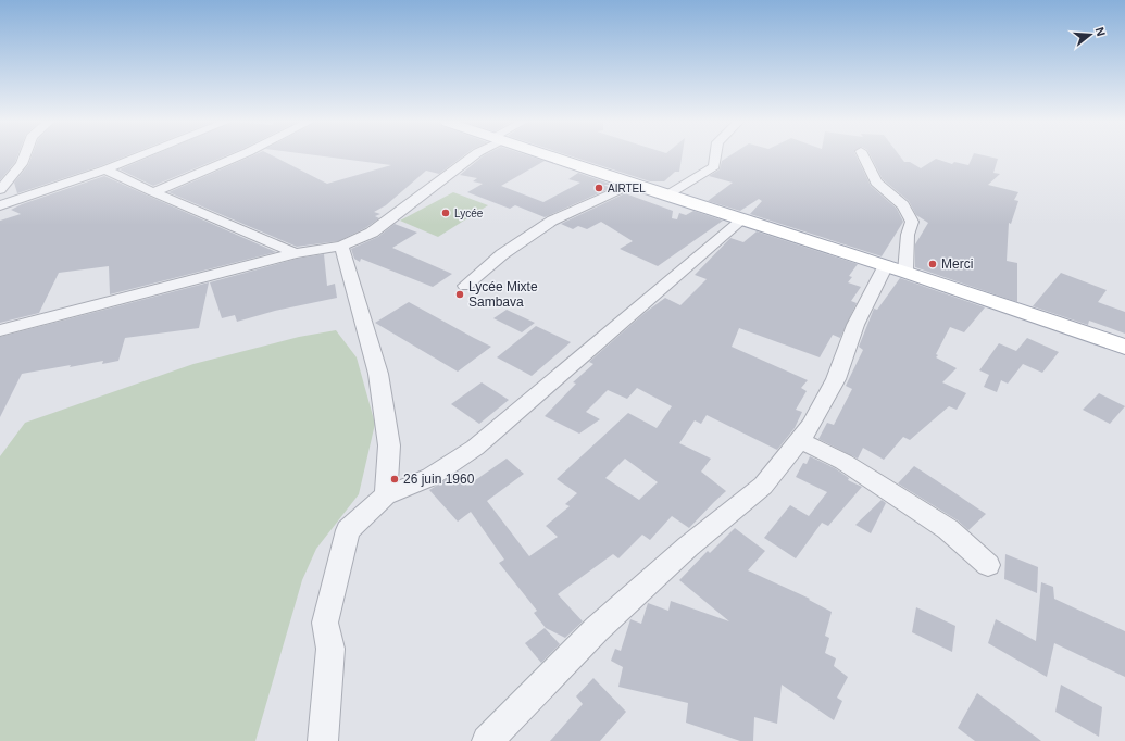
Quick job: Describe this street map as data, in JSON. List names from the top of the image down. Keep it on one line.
{"places":["AIRTEL","Lycée","Merci","Lycée Mixte Sambava","26 juin 1960"],"north":"right"}
